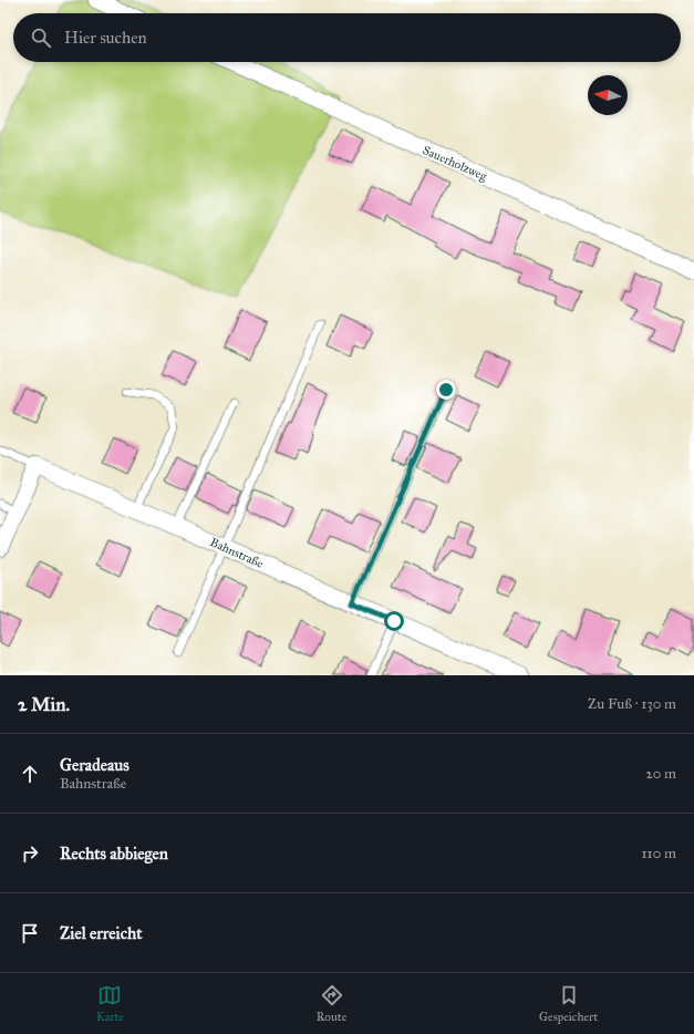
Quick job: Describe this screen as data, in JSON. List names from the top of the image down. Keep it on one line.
{"streets":{"street":["Sauerholzweg","Bahnstraße"]},"north":"left","page":{"search":"Hier suchen","heading":["2 Min.","Zu Fuß · 130 m"],"list":[["Geradeaus","Bahnstraße","20 m"],["Rechts abbiegen","110 m"],"Ziel erreicht"],"nav":["Karte","Route","Gespeichert"]}}
